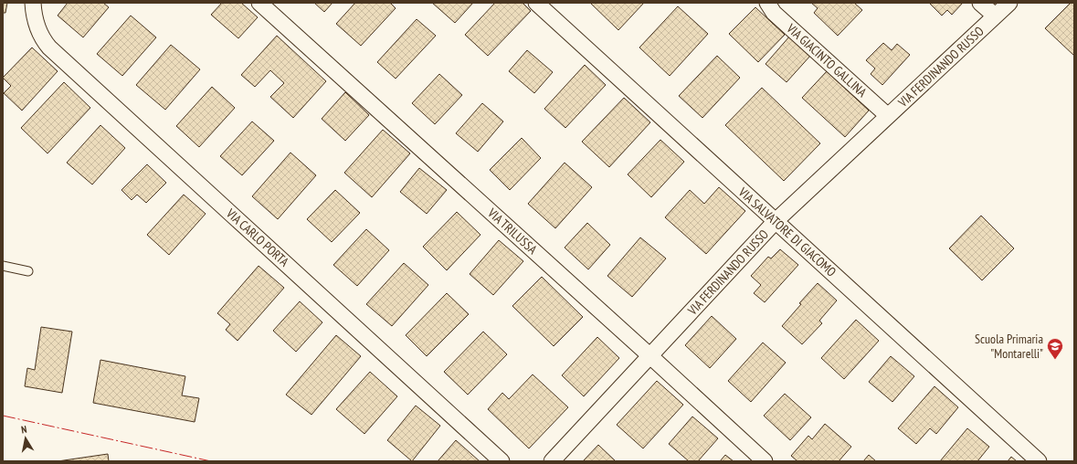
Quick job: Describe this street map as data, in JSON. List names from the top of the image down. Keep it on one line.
{"streets":{"street":["VIA GIACINTO GALLINA","VIA FERDINANDO RUSSO","VIA TRILUSSA","VIA SALVATORE DI GIACOMO","VIA CARLO PORTA"]},"crossings":[["VIA GIACINTO GALLINA","VIA FERDINANDO RUSSO"],["VIA FERDINANDO RUSSO","VIA TRILUSSA"],["VIA FERDINANDO RUSSO","VIA SALVATORE DI GIACOMO"]],"places":{"school or university":["Scuola Primaria \"Montarelli\""]},"north":"top"}
